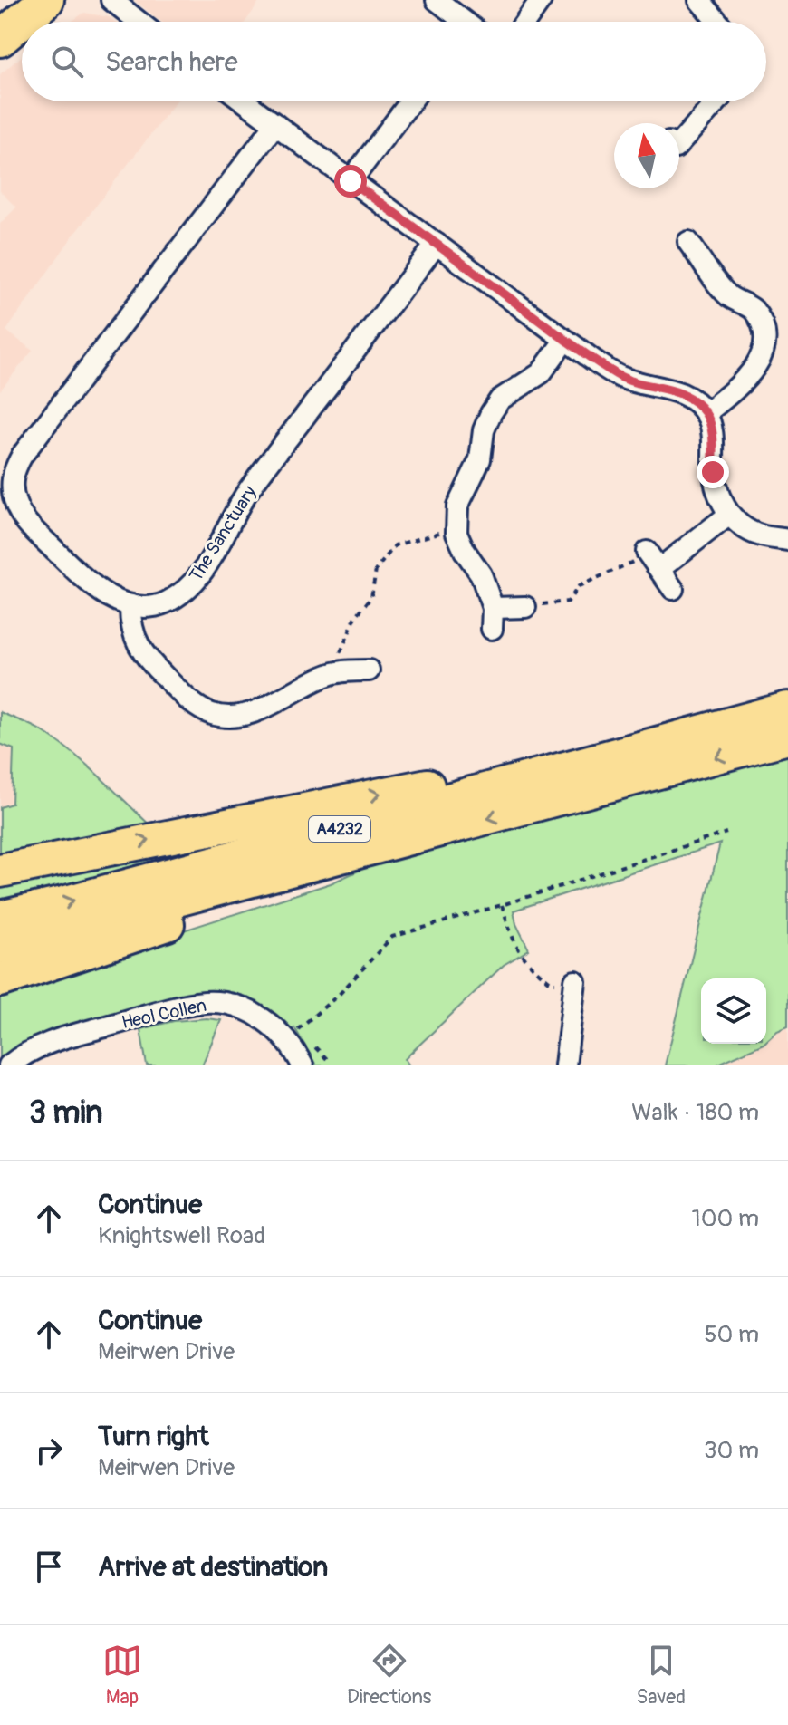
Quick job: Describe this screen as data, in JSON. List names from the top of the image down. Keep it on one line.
{"streets":{"main road":["A4232"],"street":["The Sanctuary","Heol Collen"]},"north":"top","page":{"search":"Search here","heading":["3 min","Walk · 180 m"],"list":[["Continue","Knightswell Road","100 m"],["Continue","Meirwen Drive","50 m"],["Turn right","Meirwen Drive","30 m"],"Arrive at destination"],"nav":["Map","Directions","Saved"]}}
